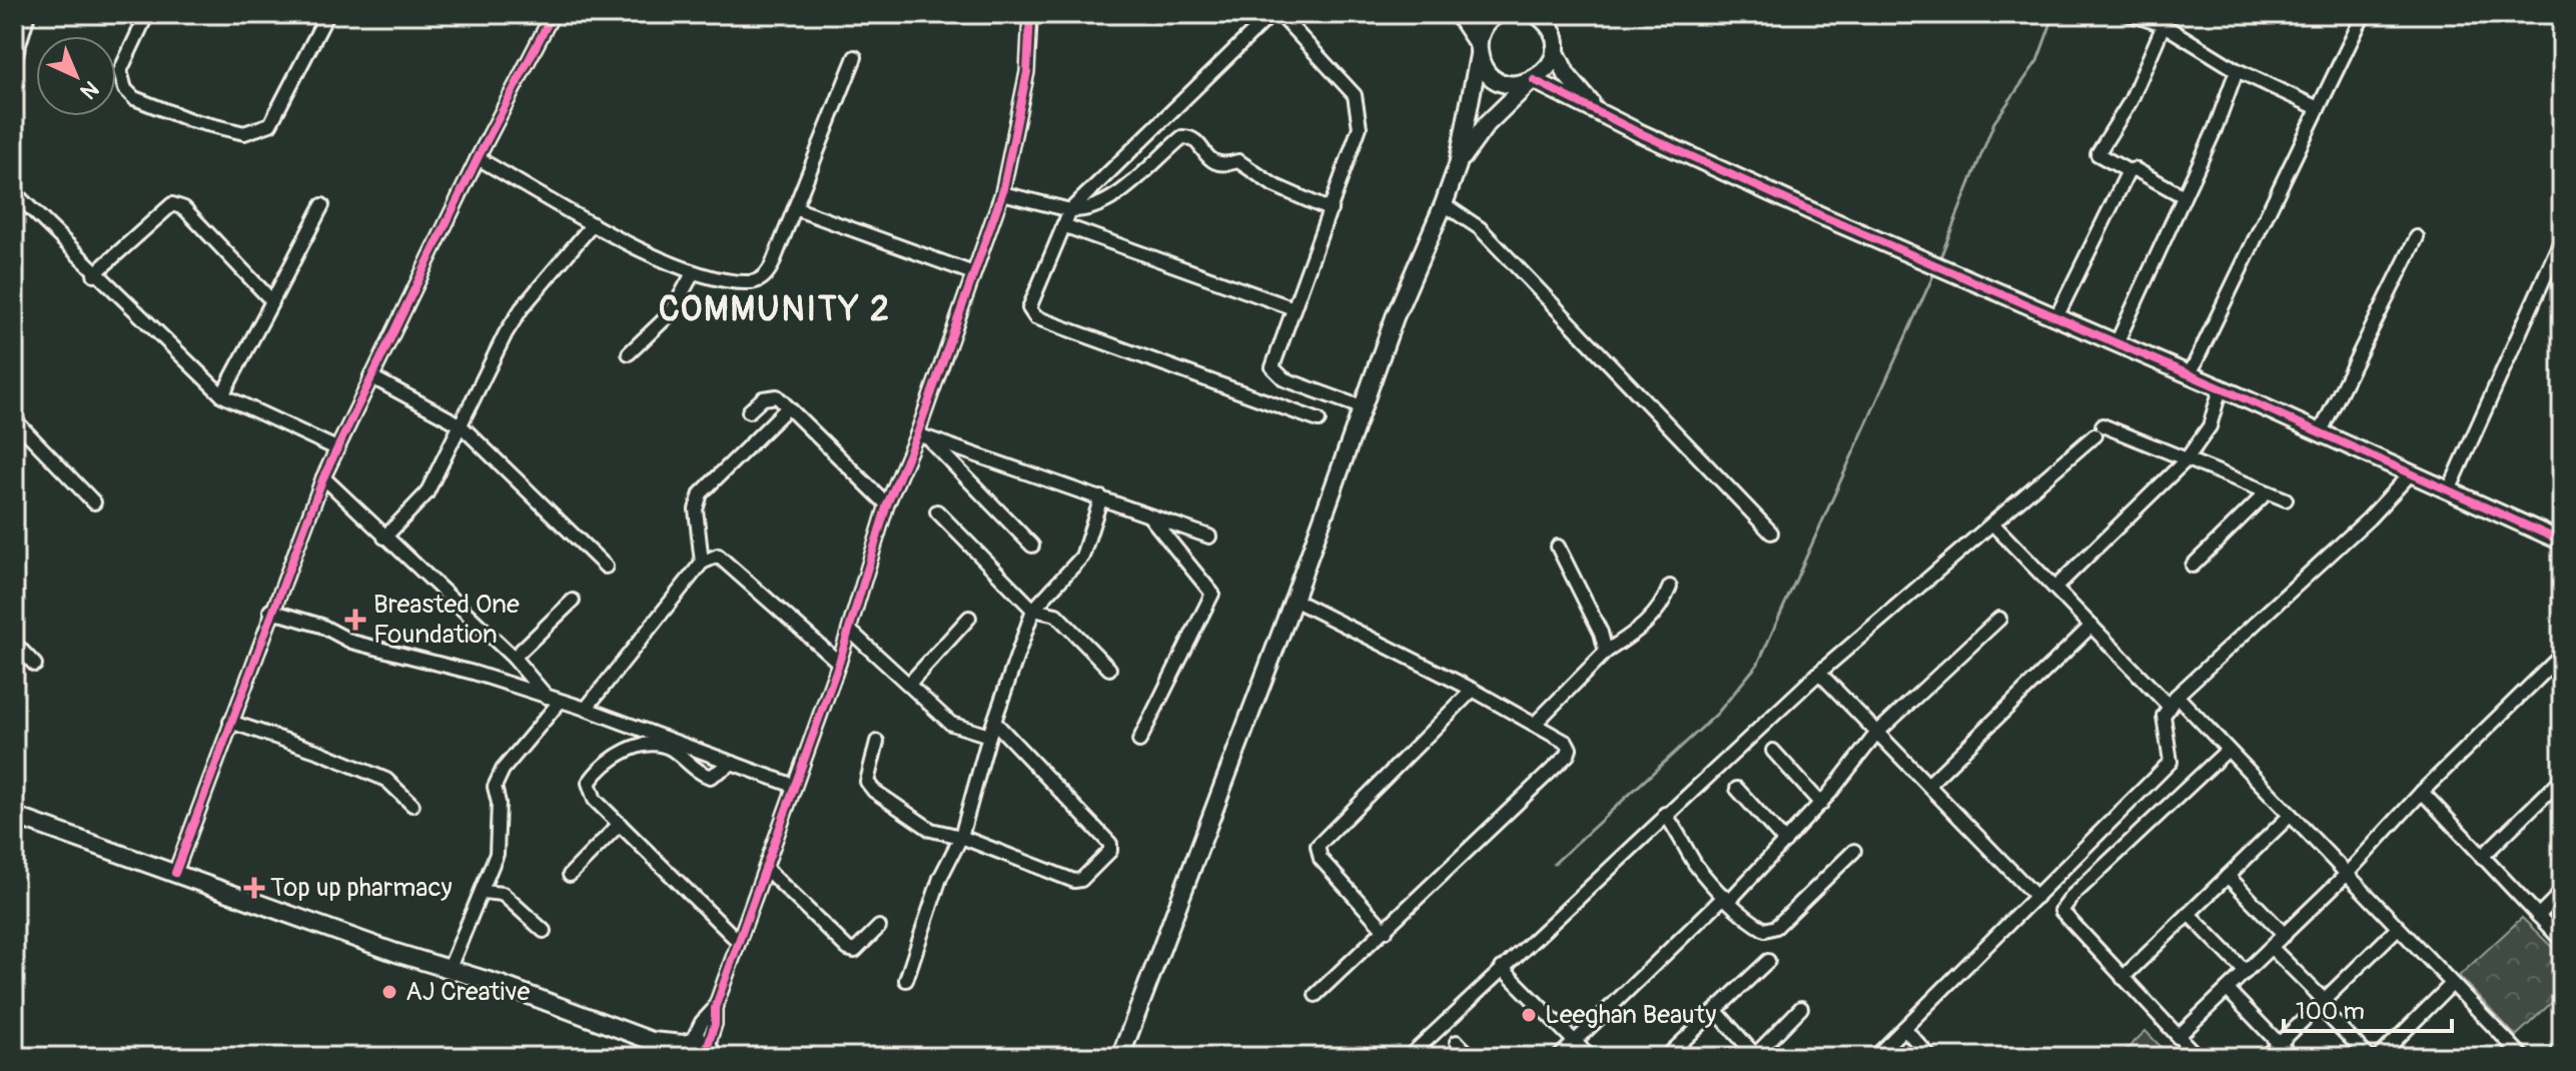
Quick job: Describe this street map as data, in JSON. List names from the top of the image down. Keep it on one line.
{"districts":["COMMUNITY 2"],"places":{"health":["Breasted One Foundation","Top up pharmacy"],"other":["AJ Creative","Leeghan Beauty"]},"scale_bar":"100 m","north":"bottom right"}
